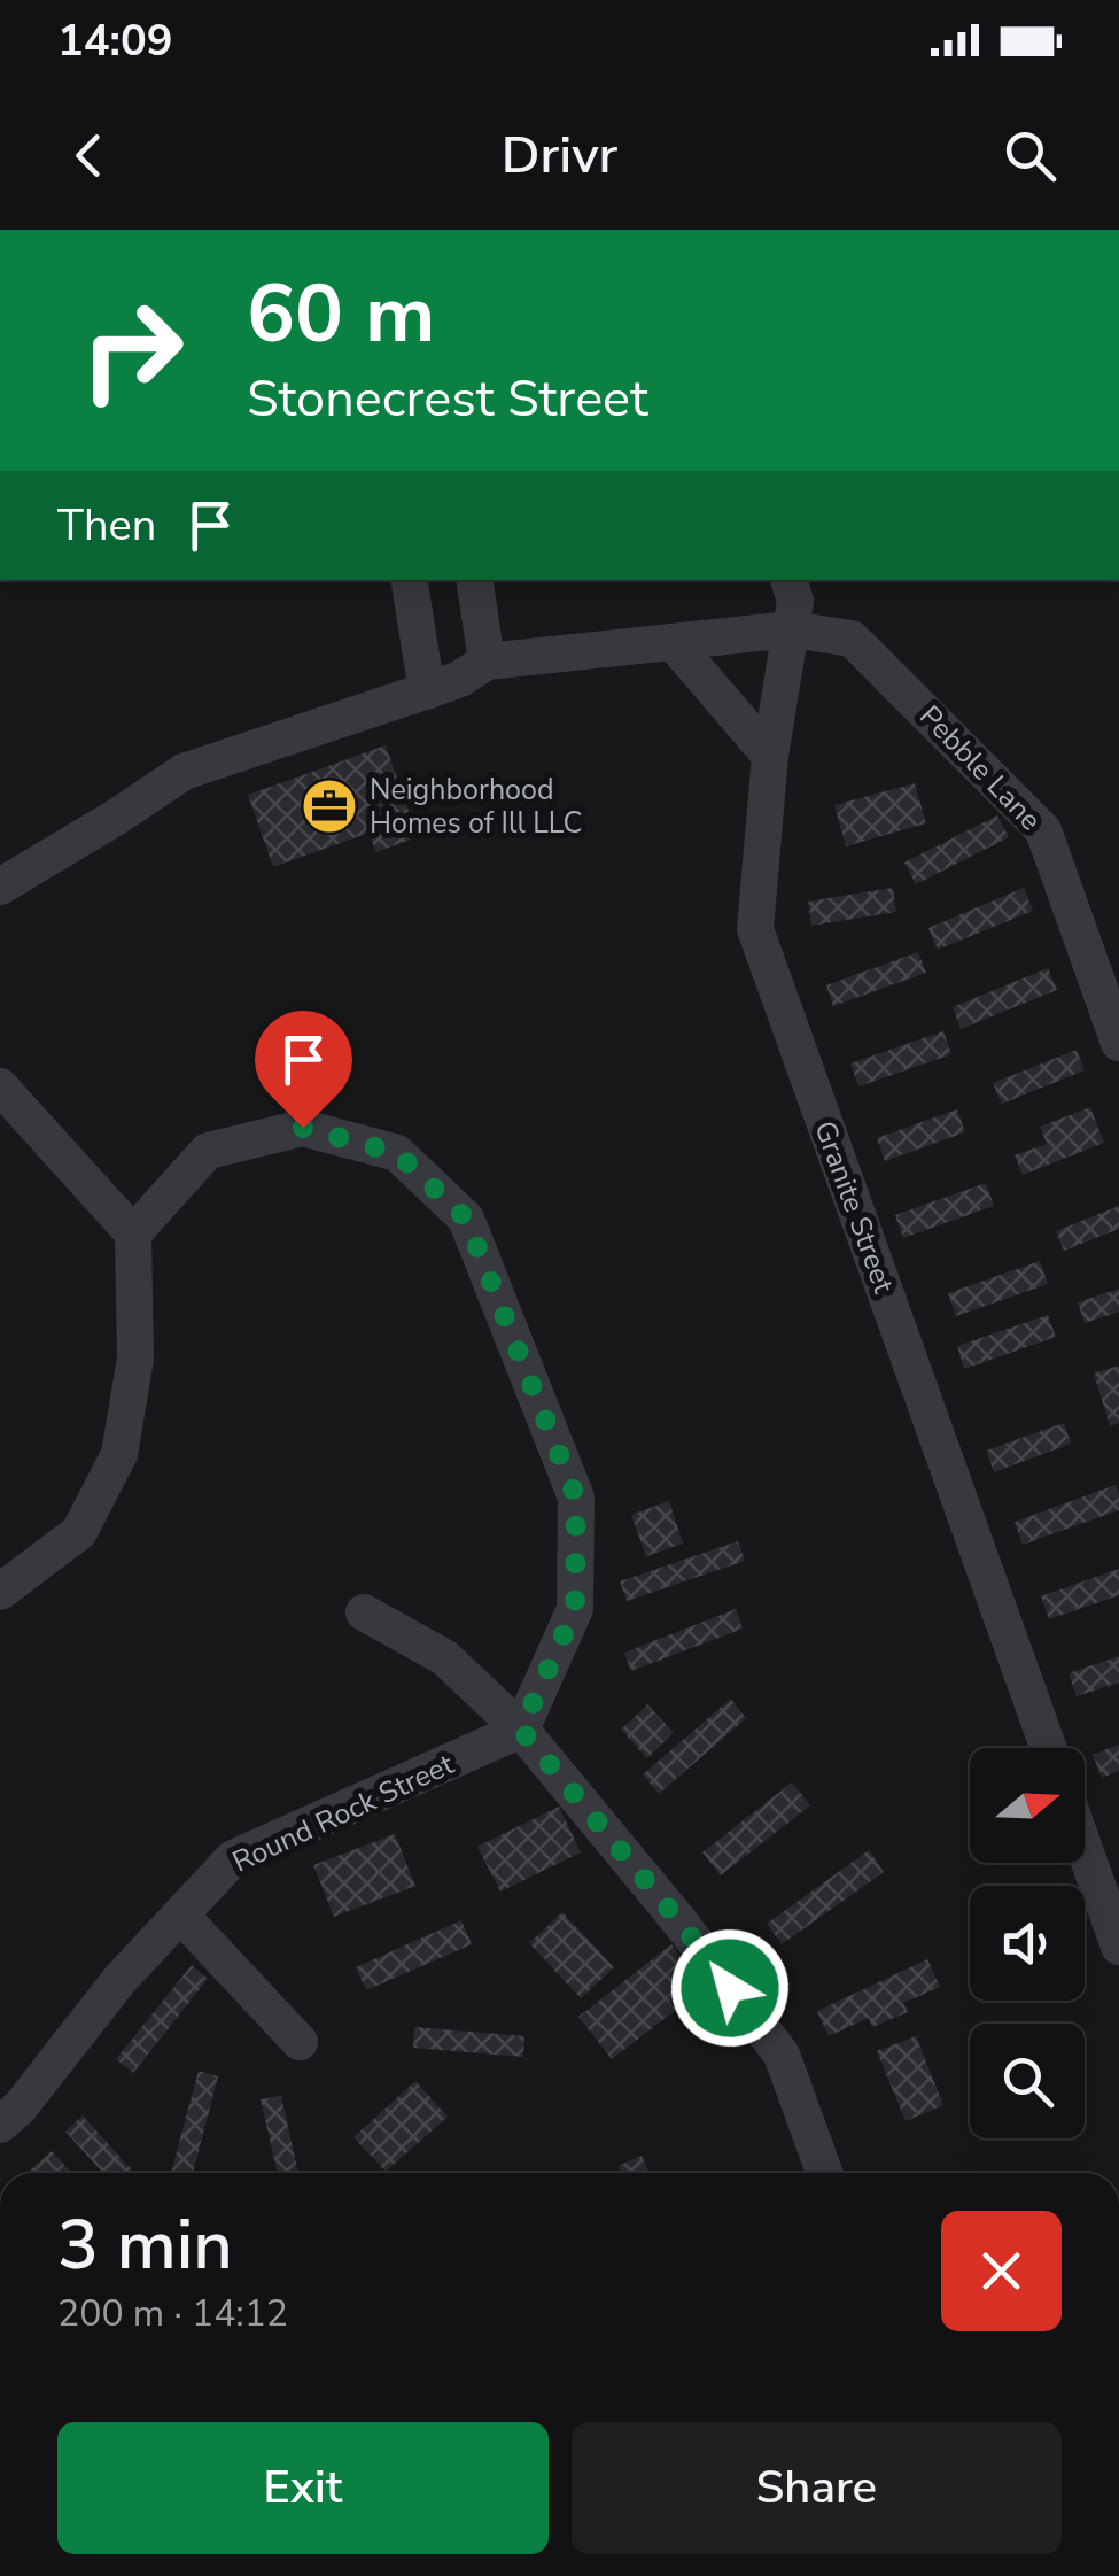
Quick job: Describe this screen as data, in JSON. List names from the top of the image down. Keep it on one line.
{"streets":{"street":["Pebble Lane","Granite Street","Round Rock Street"]},"crossings":[["Pebble Lane","Granite Street"]],"places":{"office":["Neighborhood Homes of Ill LLC"]},"north":"right","page":{"status":"14:09","header":"Drivr","turn":["60 m","Stonecrest Street"],"then":"Then","heading":["3 min","200 m · 14:12"],"buttons":["Exit","Share"]}}
